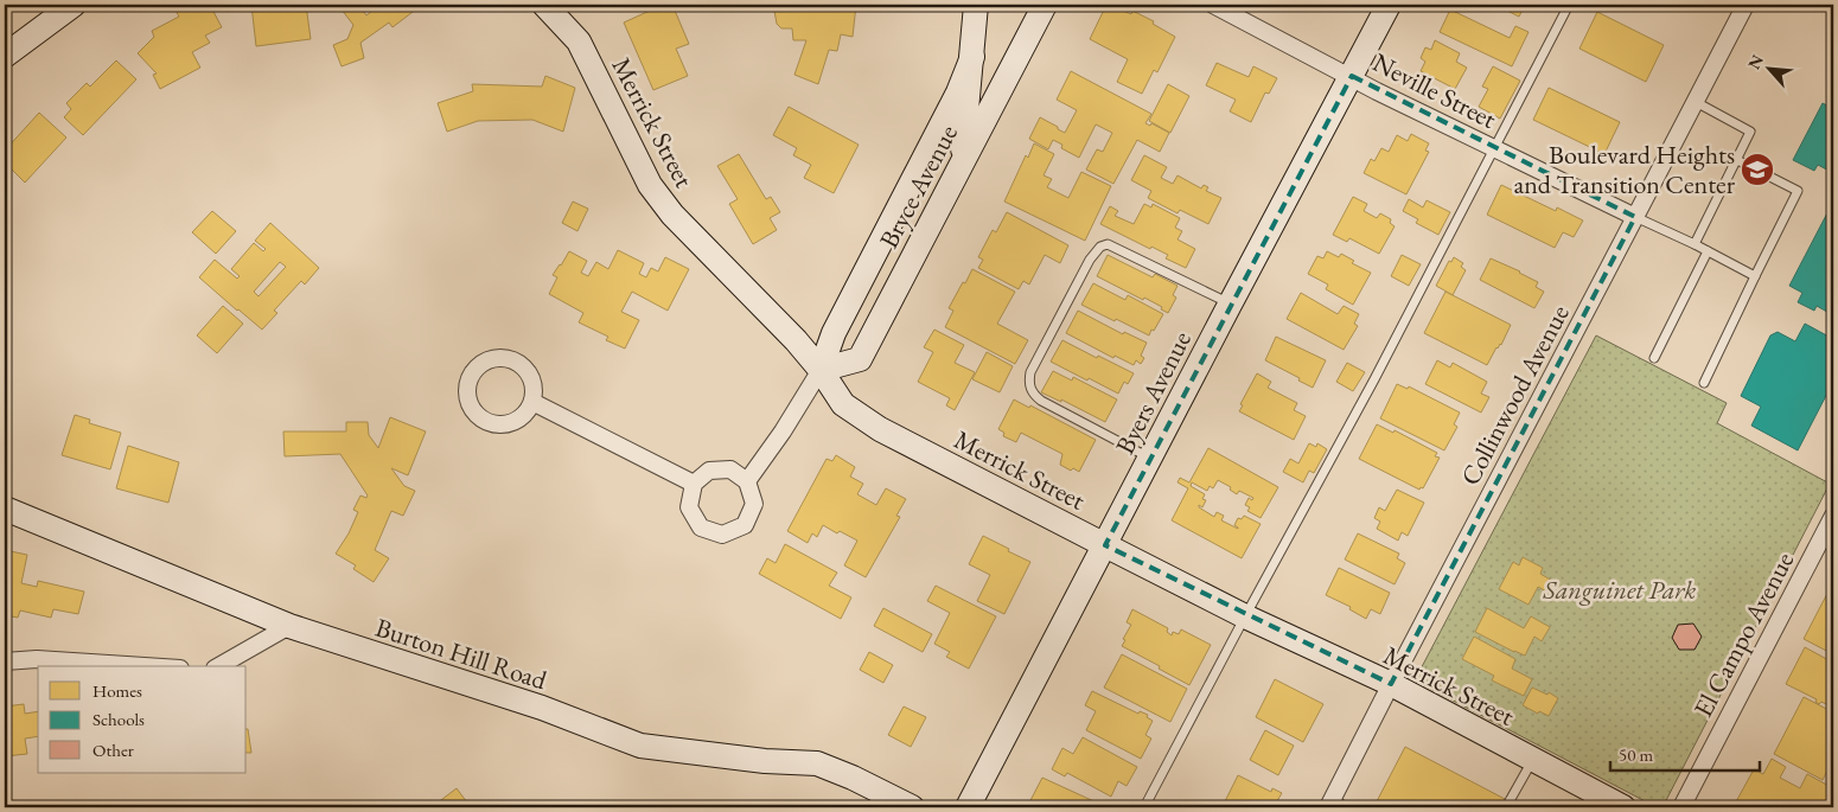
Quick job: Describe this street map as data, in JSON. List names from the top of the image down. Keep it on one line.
{"streets":{"street":["Neville Street","Merrick Street","Bryce Avenue","Byers Avenue","Collinwood Avenue","El Campo Avenue","Burton Hill Road"]},"crossings":[["Neville Street","Byers Avenue"],["Neville Street","Collinwood Avenue"],["Merrick Street","Bryce Avenue"],["Merrick Street","Byers Avenue"],["Merrick Street","Collinwood Avenue"]],"parks":["Sanguinet Park"],"places":{"school or university":["Boulevard Heights and Transition Center"]},"legend":["Homes","Schools","Other"],"scale_bar":"50 m","north":"top left"}
